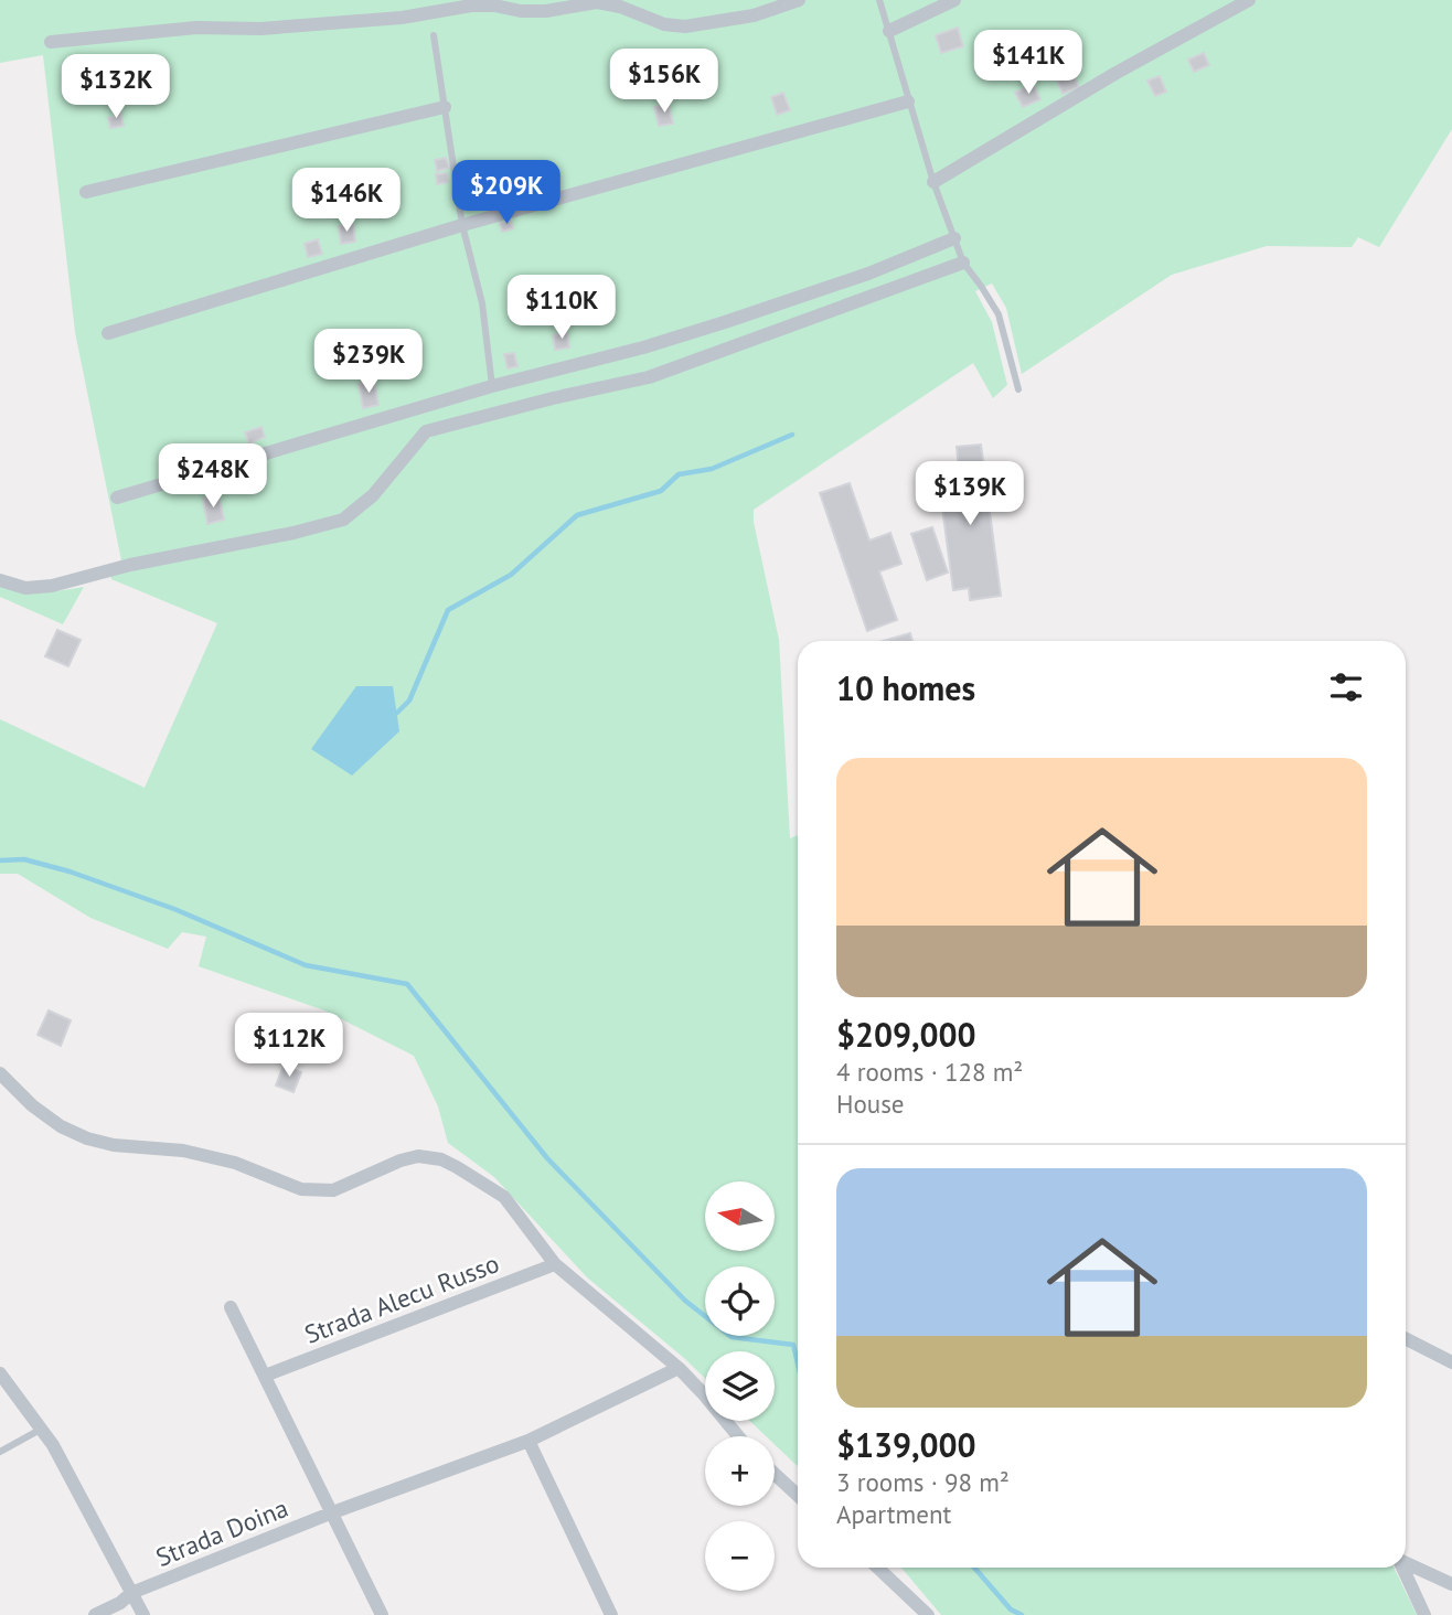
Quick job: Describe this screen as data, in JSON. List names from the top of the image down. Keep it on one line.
{"streets":{"street":["Strada Alecu Russo","Strada Doina"]},"north":"left","page":{"price":["$141K","$156K","$132K","$209K","$146K","$110K","$239K","$248K","$139K","$112K"],"heading":"10 homes","list":[{"name":"$209,000","note":"4 rooms · 128 m² · House"},{"name":"$139,000","note":"3 rooms · 98 m² · Apartment"}],"map_buttons":["+","−"]}}
